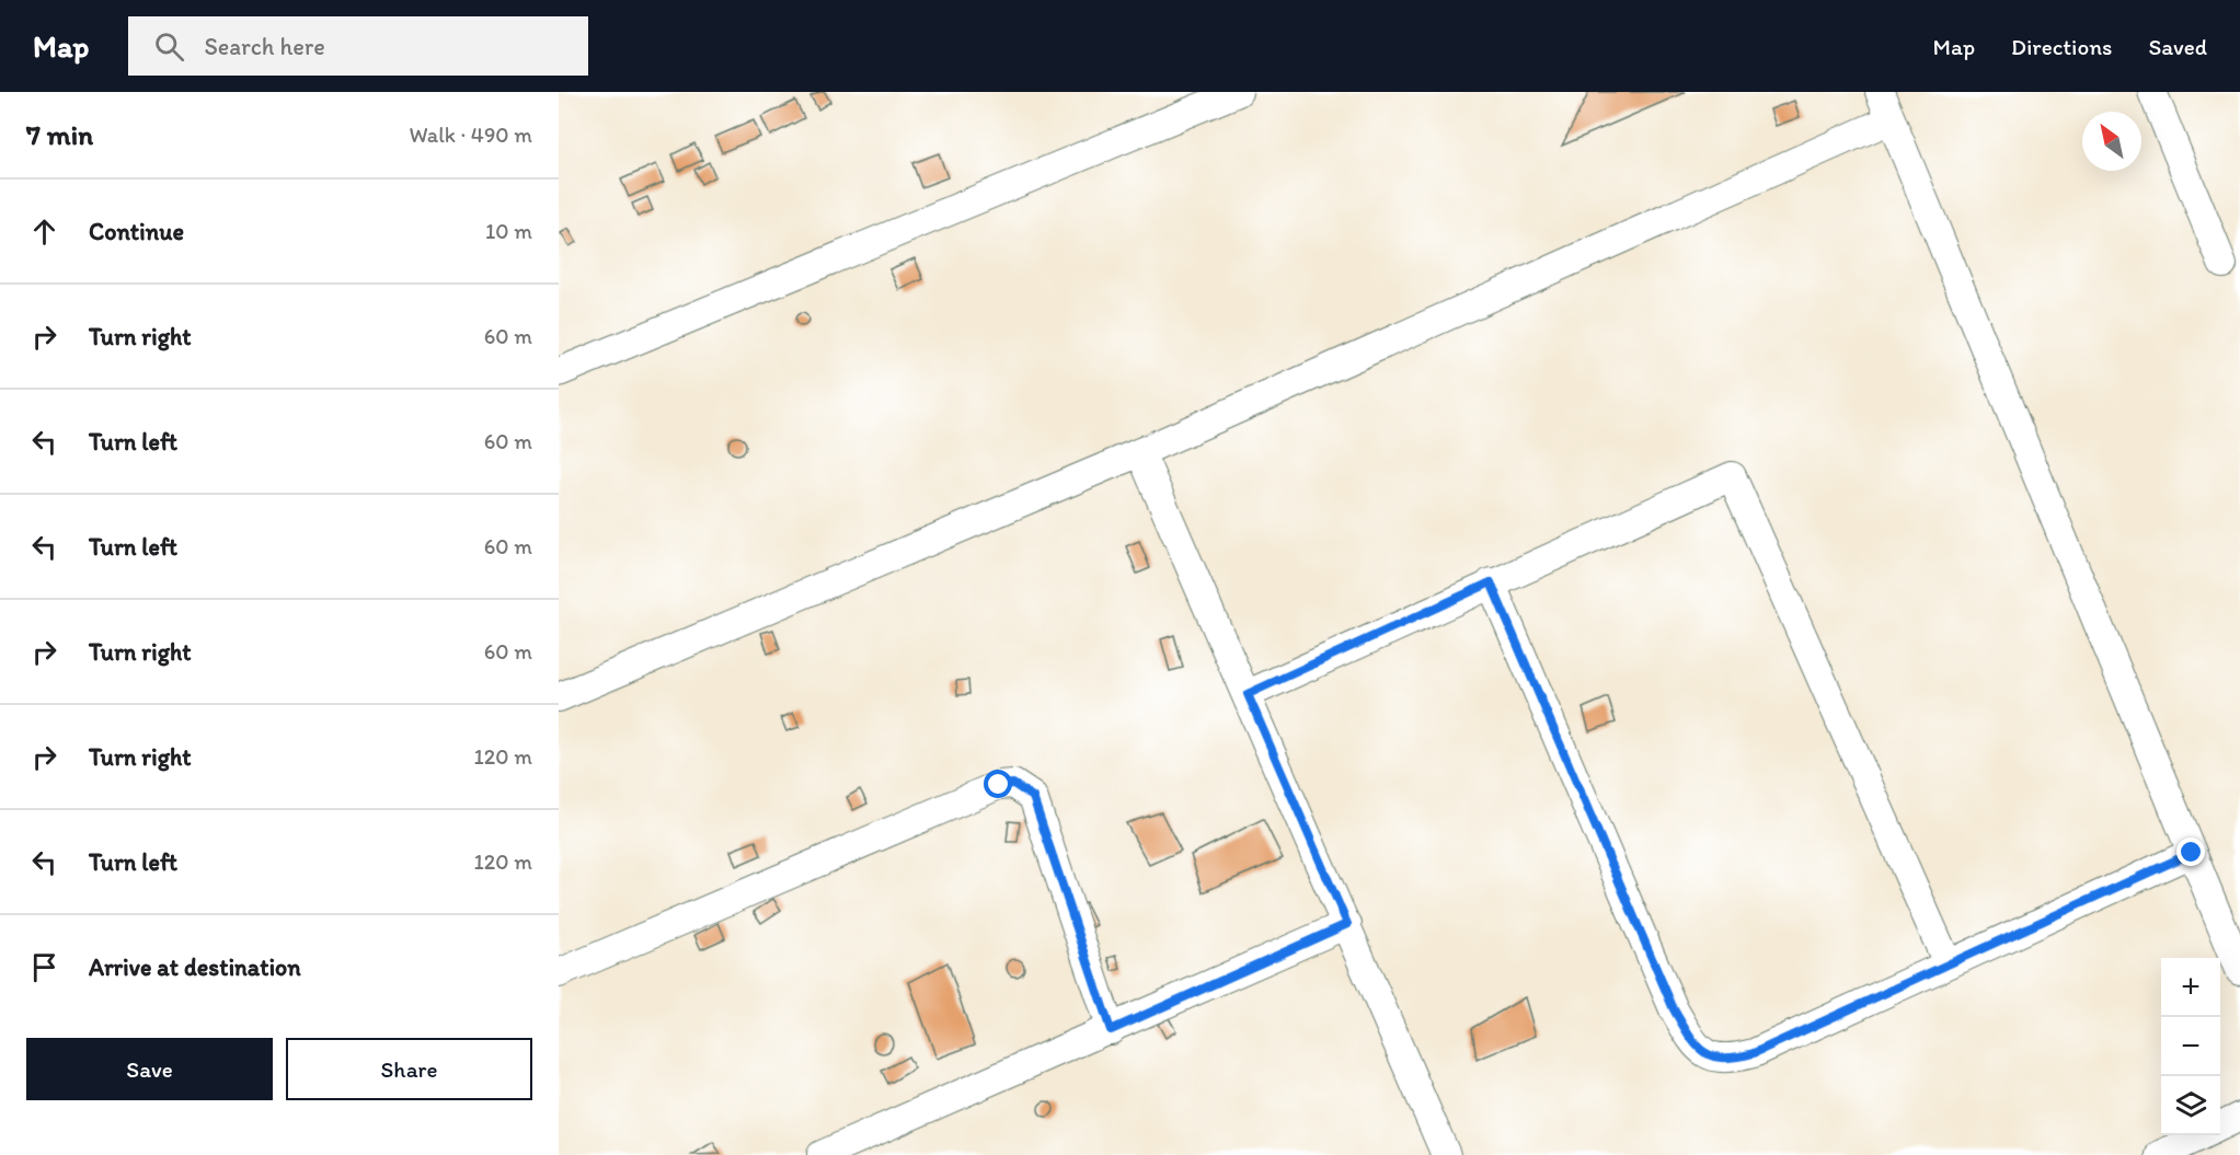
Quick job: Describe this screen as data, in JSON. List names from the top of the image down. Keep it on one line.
{"north":"top left","page":{"header":"Map","search":"Search here","nav":["Map","Directions","Saved"],"heading":["7 min","Walk · 490 m"],"list":[["Continue","10 m"],["Turn right","60 m"],["Turn left","60 m"],["Turn left","60 m"],["Turn right","60 m"],["Turn right","120 m"],["Turn left","120 m"],"Arrive at destination"],"map_buttons":["+","−"],"buttons":["Save","Share"]}}
